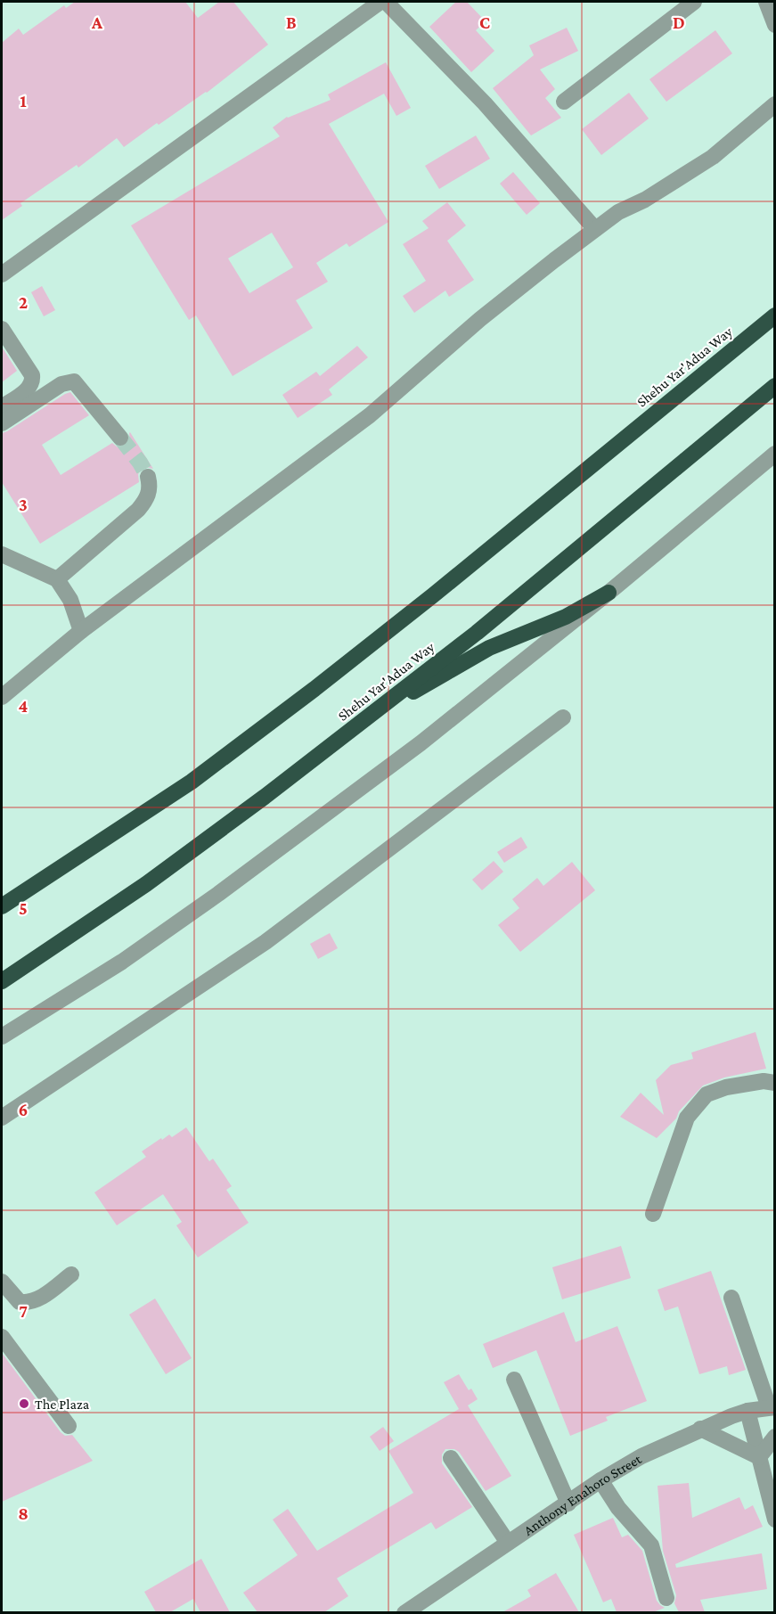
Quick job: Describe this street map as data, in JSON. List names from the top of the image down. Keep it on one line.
{"streets":{"highway":["Shehu Yar'Adua Way"],"street":["Anthony Enahoro Street"]},"places":["The Plaza"],"grid":{"columns":["A","B","C","D"],"rows":["1","2","3","4","5","6","7","8"]}}
